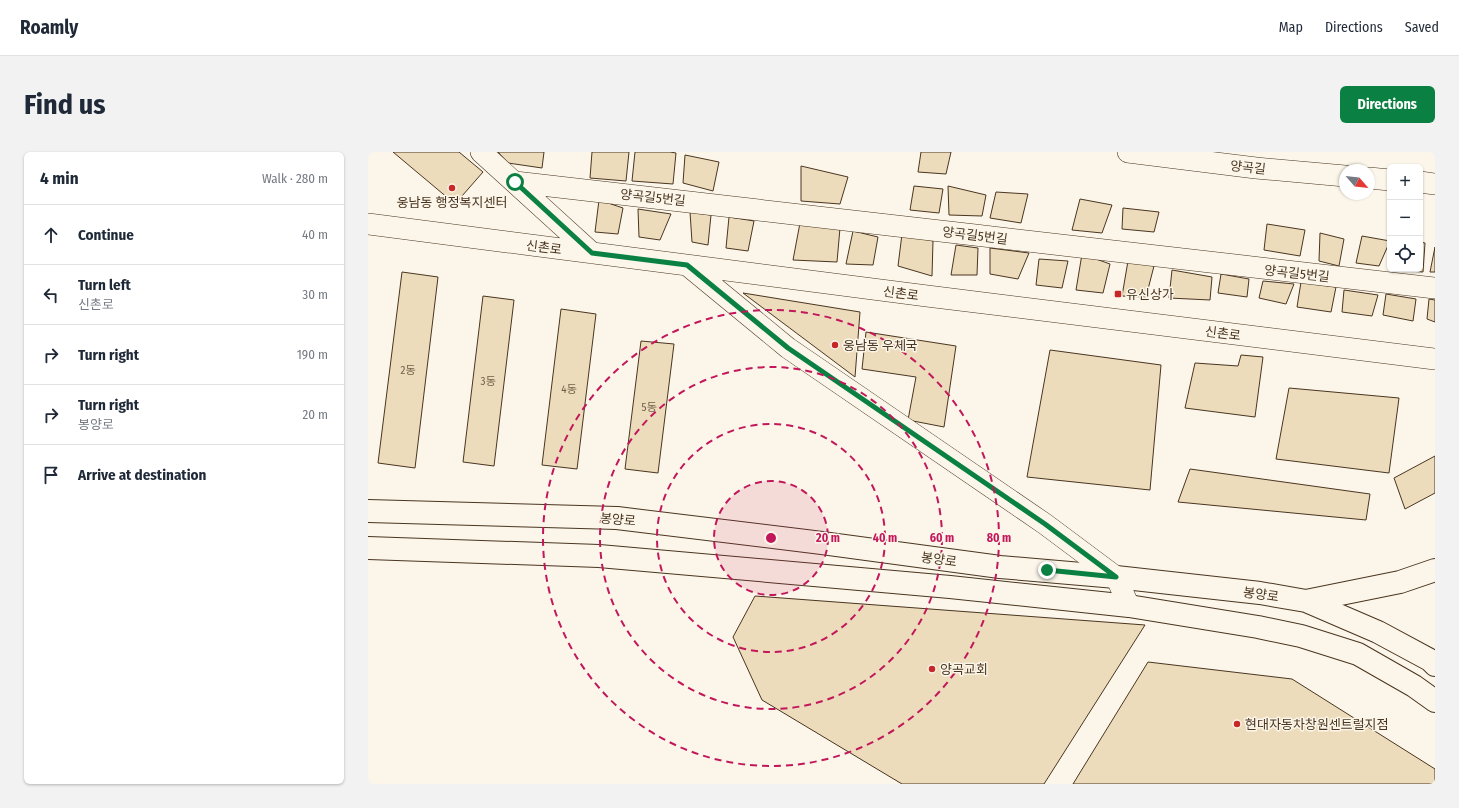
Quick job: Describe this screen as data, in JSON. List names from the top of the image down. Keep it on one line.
{"streets":{"main road":["봉양로"],"street":["양곡길","양곡길5번길","신촌로"]},"places":{"other":["웅남동 행정복지센터","웅남동 우체국","양곡교회","현대자동차창원센트럴지점"],"transit":["유신상가"]},"house_numbers":["2동","3동","4동","5동"],"north":"bottom right","page":{"header":"Roamly","nav":["Map","Directions","Saved"],"buttons":"Directions","title":"Find us","heading":["4 min","Walk · 280 m"],"map_buttons":["+","−"],"list":[["Continue","40 m"],["Turn left","신촌로","30 m"],["Turn right","190 m"],["Turn right","봉양로","20 m"],"Arrive at destination"]},"rings":["20 m","40 m","60 m","80 m"]}
